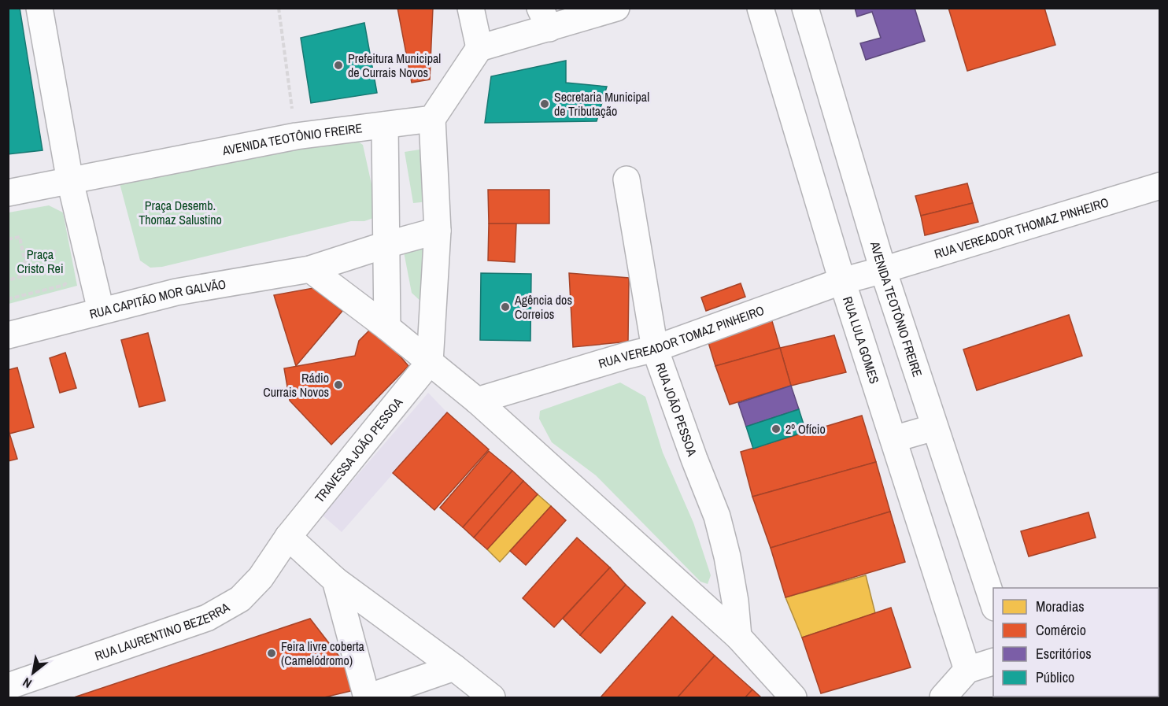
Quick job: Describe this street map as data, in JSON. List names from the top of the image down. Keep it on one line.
{"streets":{"street":["AVENIDA TEOTÔNIO FREIRE","RUA VEREADOR THOMAZ PINHEIRO","RUA CAPITÃO MOR GALVÃO","RUA VEREADOR TOMAZ PINHEIRO","RUA LULA GOMES","RUA JOÃO PESSOA","TRAVESSA JOÃO PESSOA","RUA LAURENTINO BEZERRA"]},"crossings":[["AVENIDA TEOTÔNIO FREIRE","RUA VEREADOR THOMAZ PINHEIRO"],["AVENIDA TEOTÔNIO FREIRE","RUA VEREADOR TOMAZ PINHEIRO"],["RUA VEREADOR THOMAZ PINHEIRO","RUA VEREADOR TOMAZ PINHEIRO"],["RUA VEREADOR TOMAZ PINHEIRO","RUA LULA GOMES"],["RUA VEREADOR TOMAZ PINHEIRO","RUA JOÃO PESSOA"],["TRAVESSA JOÃO PESSOA","RUA LAURENTINO BEZERRA"]],"parks":["Praça Desemb. Thomaz Salustino","Praça Cristo Rei"],"places":["Prefeitura Municipal de Currais Novos","Secretaria Municipal de Tributação","Agência dos Correios","Rádio Currais Novos","2º Ofício","Feira livre coberta (Camelódromo)"],"legend":["Moradias","Comércio","Escritórios","Público"],"north":"bottom left"}
